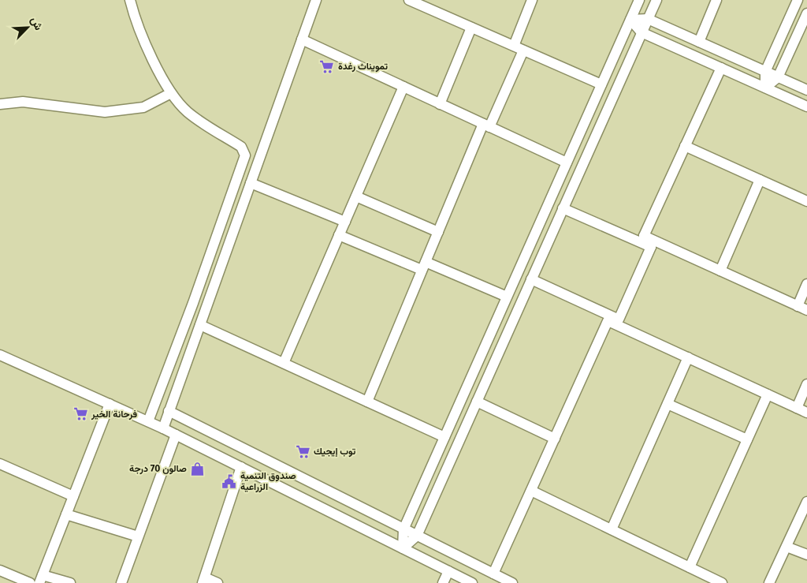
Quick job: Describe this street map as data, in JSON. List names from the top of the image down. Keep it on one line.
{"places":{"supermarket":["تمويناث رغدة","فرحانة الخير","توب إيجيك"],"shop":["صالون 70 درجة"],"public building":["صندوق التنمية الزراعية"]},"north":"top right"}
